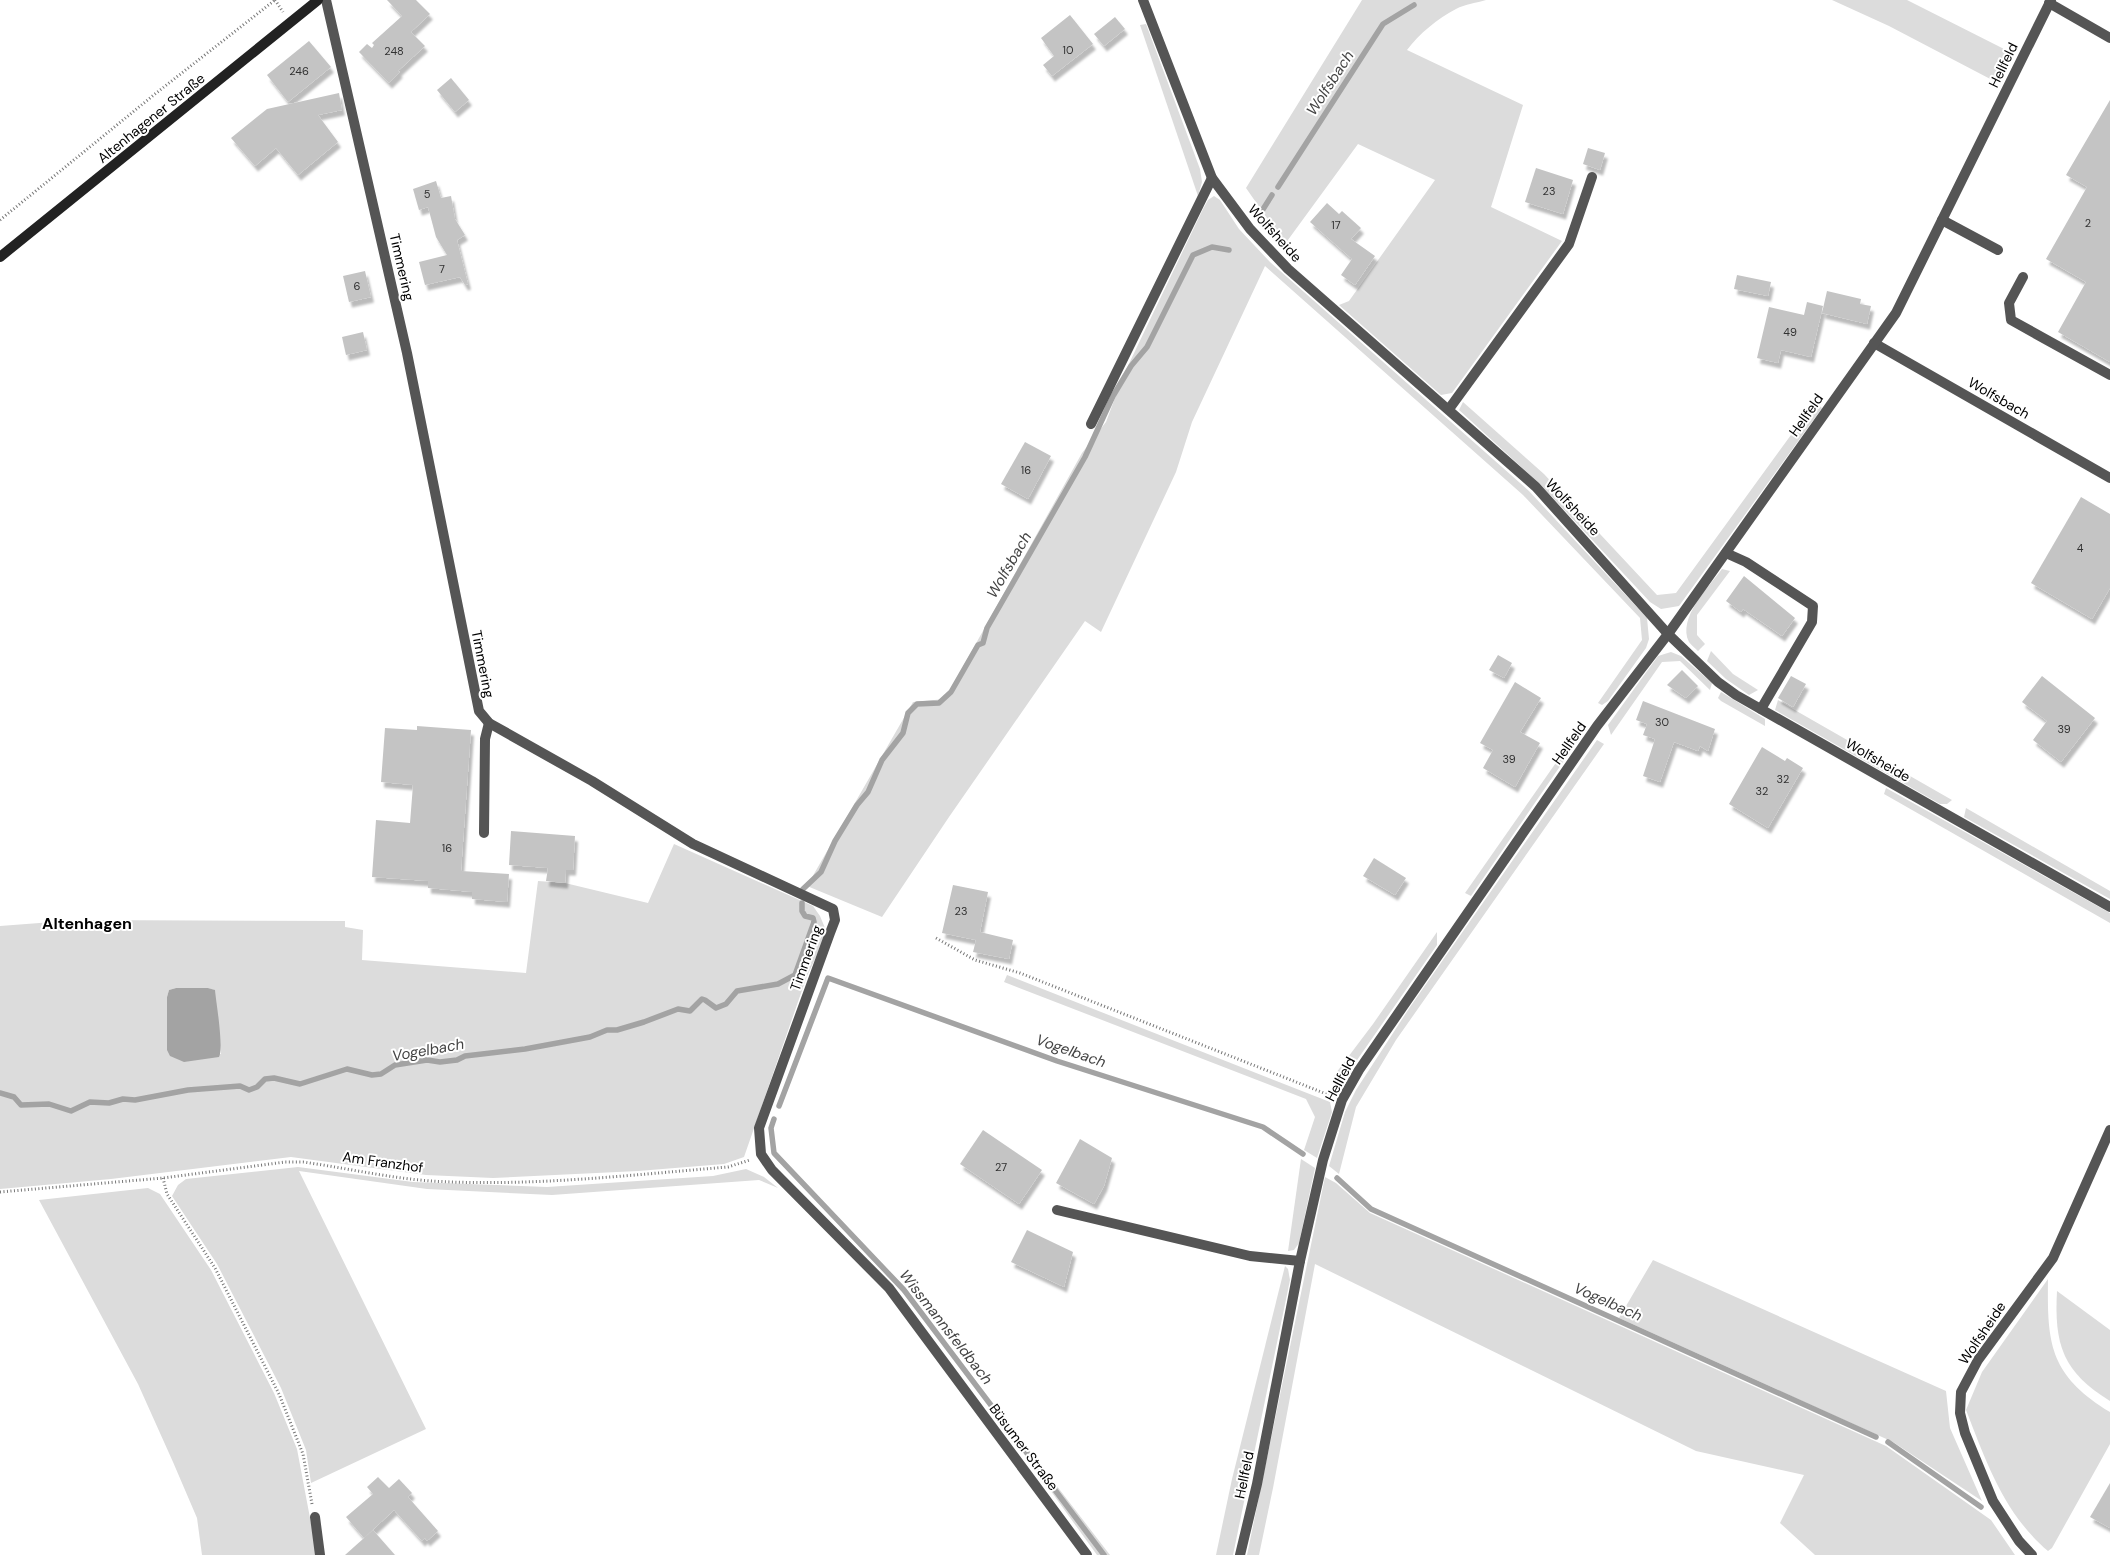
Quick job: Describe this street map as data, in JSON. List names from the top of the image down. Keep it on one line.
{"streets":{"main road":["Altenhagener Straße"],"street":["Hellfeld","Wolfsheide","Timmering","Wolfsbach","Büsumer Straße"],"path":["Am Franzhof"]},"crossings":[["Hellfeld","Wolfsheide"],["Hellfeld","Wolfsbach"],["Timmering","Am Franzhof"],["Timmering","Büsumer Straße"],["Am Franzhof","Büsumer Straße"]],"districts":["Altenhagen"],"water":["Wolfsbach","Vogelbach","Wissmannsfeldbach"],"house_numbers":["10","248","246","23","5","2","17","7","6","49","16","4","30","39","39","32","32","16","23","27"]}
